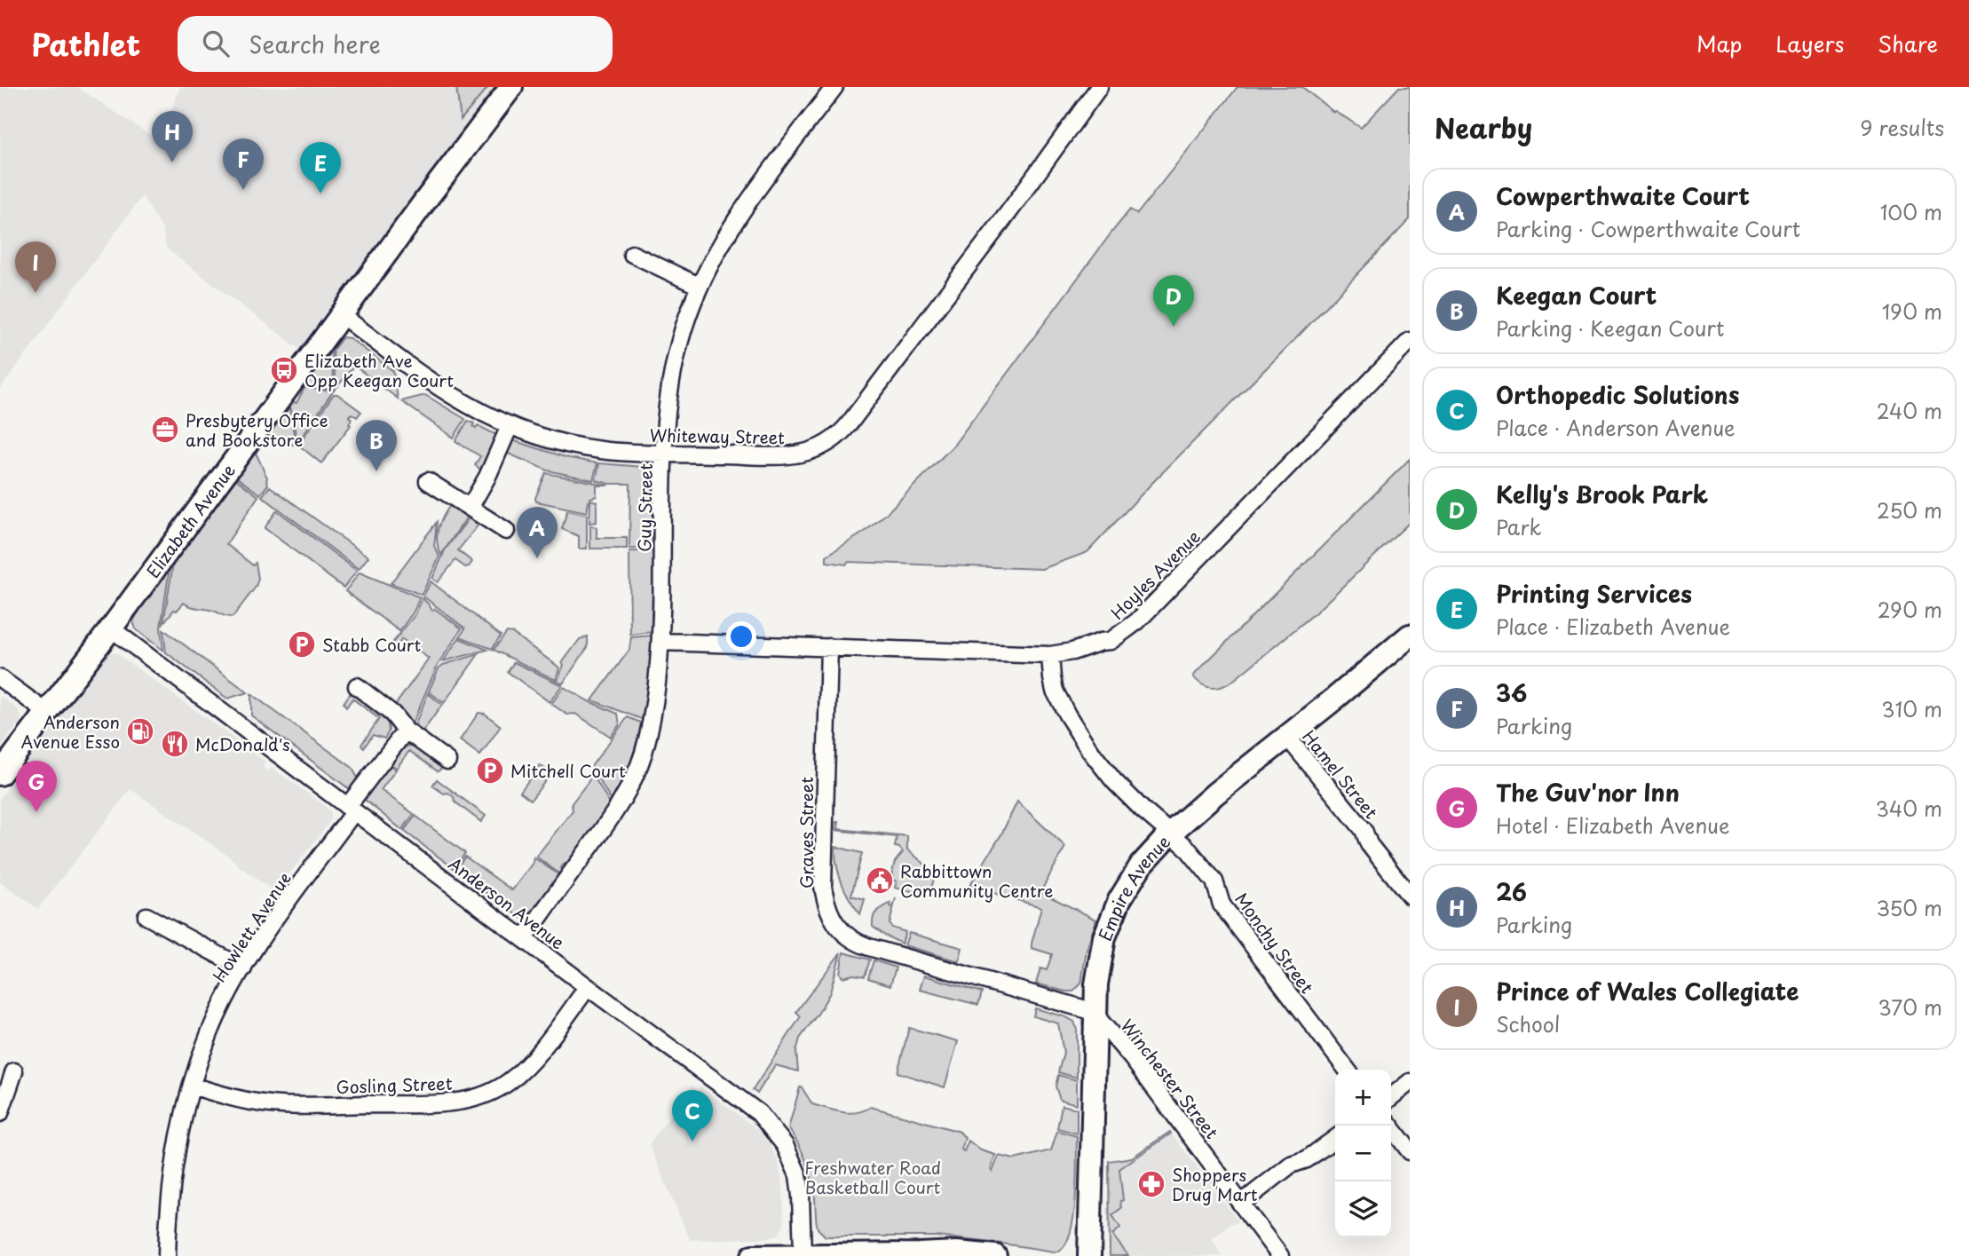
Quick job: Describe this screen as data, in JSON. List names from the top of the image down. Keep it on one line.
{"streets":{"main road":["Elizabeth Avenue","Empire Avenue"],"street":["Whiteway Street","Guy Street","Hoyles Avenue","Hamel Street","Graves Street","Anderson Avenue","Howlett Avenue","Monchy Street","Winchester Street","Gosling Street"]},"crossings":[["Whiteway Street","Guy Street"],["Whiteway Street","Elizabeth Avenue"],["Guy Street","Hoyles Avenue"],["Guy Street","Anderson Avenue"],["Elizabeth Avenue","Anderson Avenue"],["Hoyles Avenue","Graves Street"],["Hoyles Avenue","Monchy Street"],["Hamel Street","Empire Avenue"],["Graves Street","Empire Avenue"],["Graves Street","Winchester Street"],["Empire Avenue","Monchy Street"],["Empire Avenue","Winchester Street"],["Anderson Avenue","Howlett Avenue"],["Anderson Avenue","Gosling Street"],["Howlett Avenue","Gosling Street"]],"parks":["Freshwater Road Basketball Court"],"places":{"bus stop":["Elizabeth Ave Opp Keegan Court"],"office":["Presbytery Office and Bookstore"],"parking":["Stabb Court","Mitchell Court"],"fuel station":["Anderson Avenue Esso"],"restaurant":["McDonald's"],"public building":["Rabbittown Community Centre"],"pharmacy":["Shoppers Drug Mart"]},"page":{"header":"Pathlet","search":"Search here","nav":["Map","Layers","Share"],"heading":["Nearby","9 results"],"pins":["H","F","E","I","D","B","A","G","C"],"list":[{"mark":"A","name":"Cowperthwaite Court","note":"Parking · Cowperthwaite Court","value":"100 m"},{"mark":"B","name":"Keegan Court","note":"Parking · Keegan Court","value":"190 m"},{"mark":"C","name":"Orthopedic Solutions","note":"Place · Anderson Avenue","value":"240 m"},{"mark":"D","name":"Kelly's Brook Park","note":"Park","value":"250 m"},{"mark":"E","name":"Printing Services","note":"Place · Elizabeth Avenue","value":"290 m"},{"mark":"F","name":"36","note":"Parking","value":"310 m"},{"mark":"G","name":"The Guv'nor Inn","note":"Hotel · Elizabeth Avenue","value":"340 m"},{"mark":"H","name":"26","note":"Parking","value":"350 m"},{"mark":"I","name":"Prince of Wales Collegiate","note":"School","value":"370 m"}],"map_buttons":["+","−"]}}
